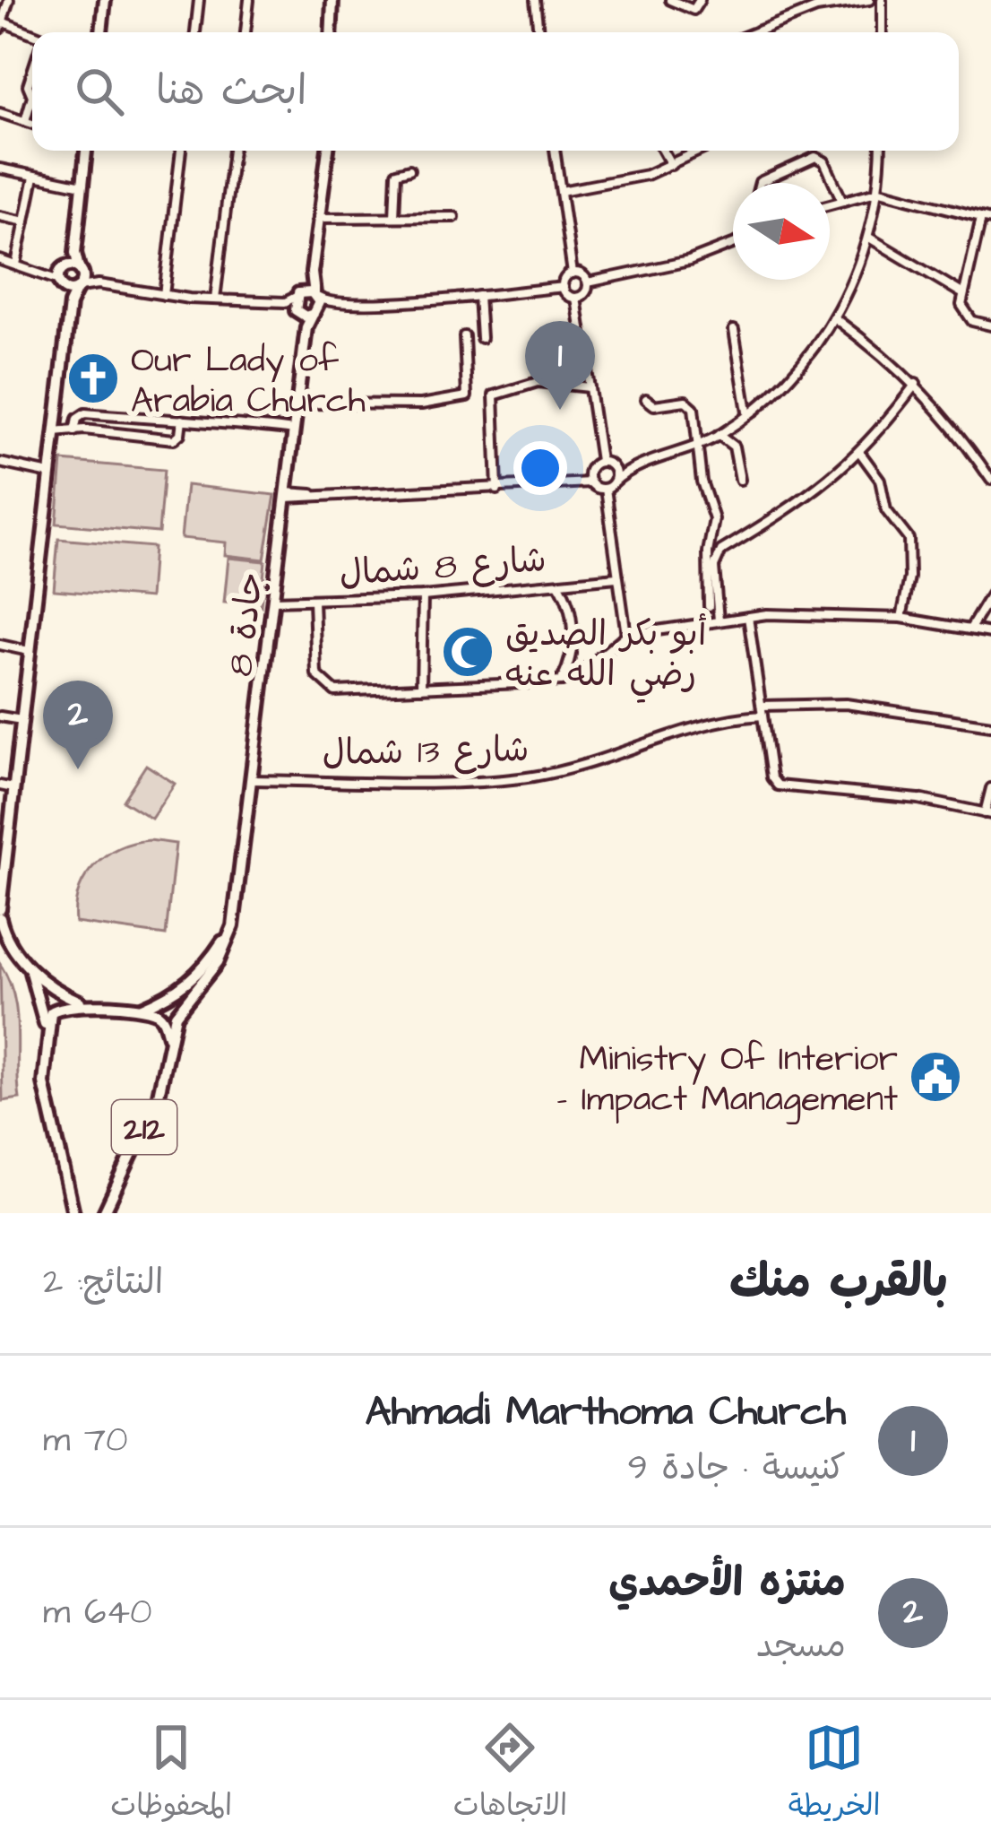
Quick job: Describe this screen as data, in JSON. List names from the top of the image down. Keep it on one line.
{"streets":{"main road":["جادة 8","212"],"street":["شارع 8 شمال","شارع 13 شمال"]},"crossings":[["شارع 8 شمال","جادة 8"],["جادة 8","شارع 13 شمال"],["جادة 8","212"]],"places":{"church":["Our Lady of Arabia Church"],"mosque":["أبو بكر الصديق رضي الله عنه"],"public building":["Ministry Of Interior - Impact Management"]},"north":"right","page":{"search":"ابحث هنا","pins":["1","2"],"heading":["بالقرب منك","النتائج: 2"],"list":[{"mark":"1","name":"Ahmadi Marthoma Church","note":"كنيسة · جادة 9","value":"70 m"},{"mark":"2","name":"منتزه الأحمدي","note":"مسجد","value":"640 m"}],"nav":["الخريطة","الاتجاهات","المحفوظات"]}}
